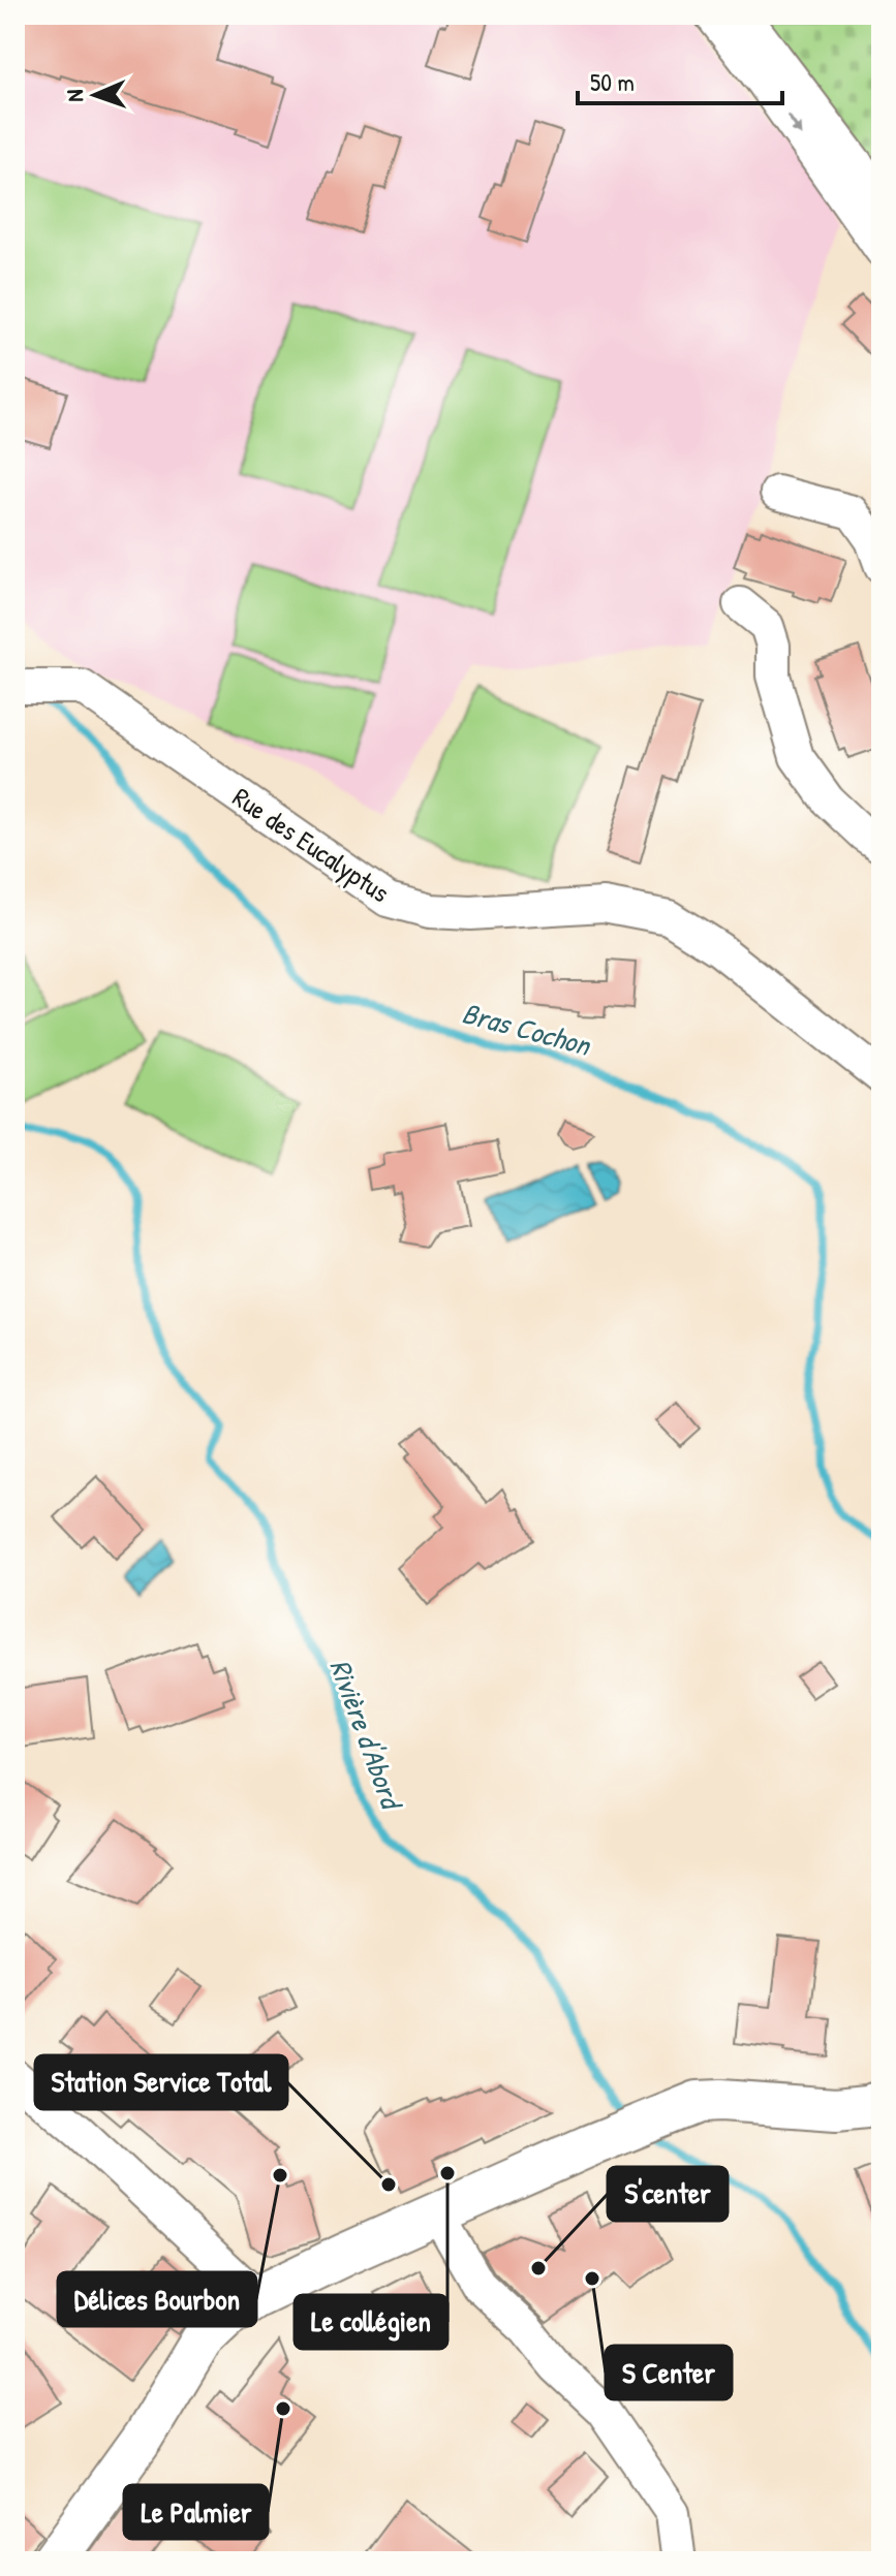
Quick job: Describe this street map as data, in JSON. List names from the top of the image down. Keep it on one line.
{"streets":{"street":["Rue des Eucalyptus"]},"water":["Bras Cochon","Rivière d'Abord"],"places":["Le collégien","Délices Bourbon","Station Service Total","S'center","S Center","Le Palmier"],"scale_bar":"50 m","north":"left"}
